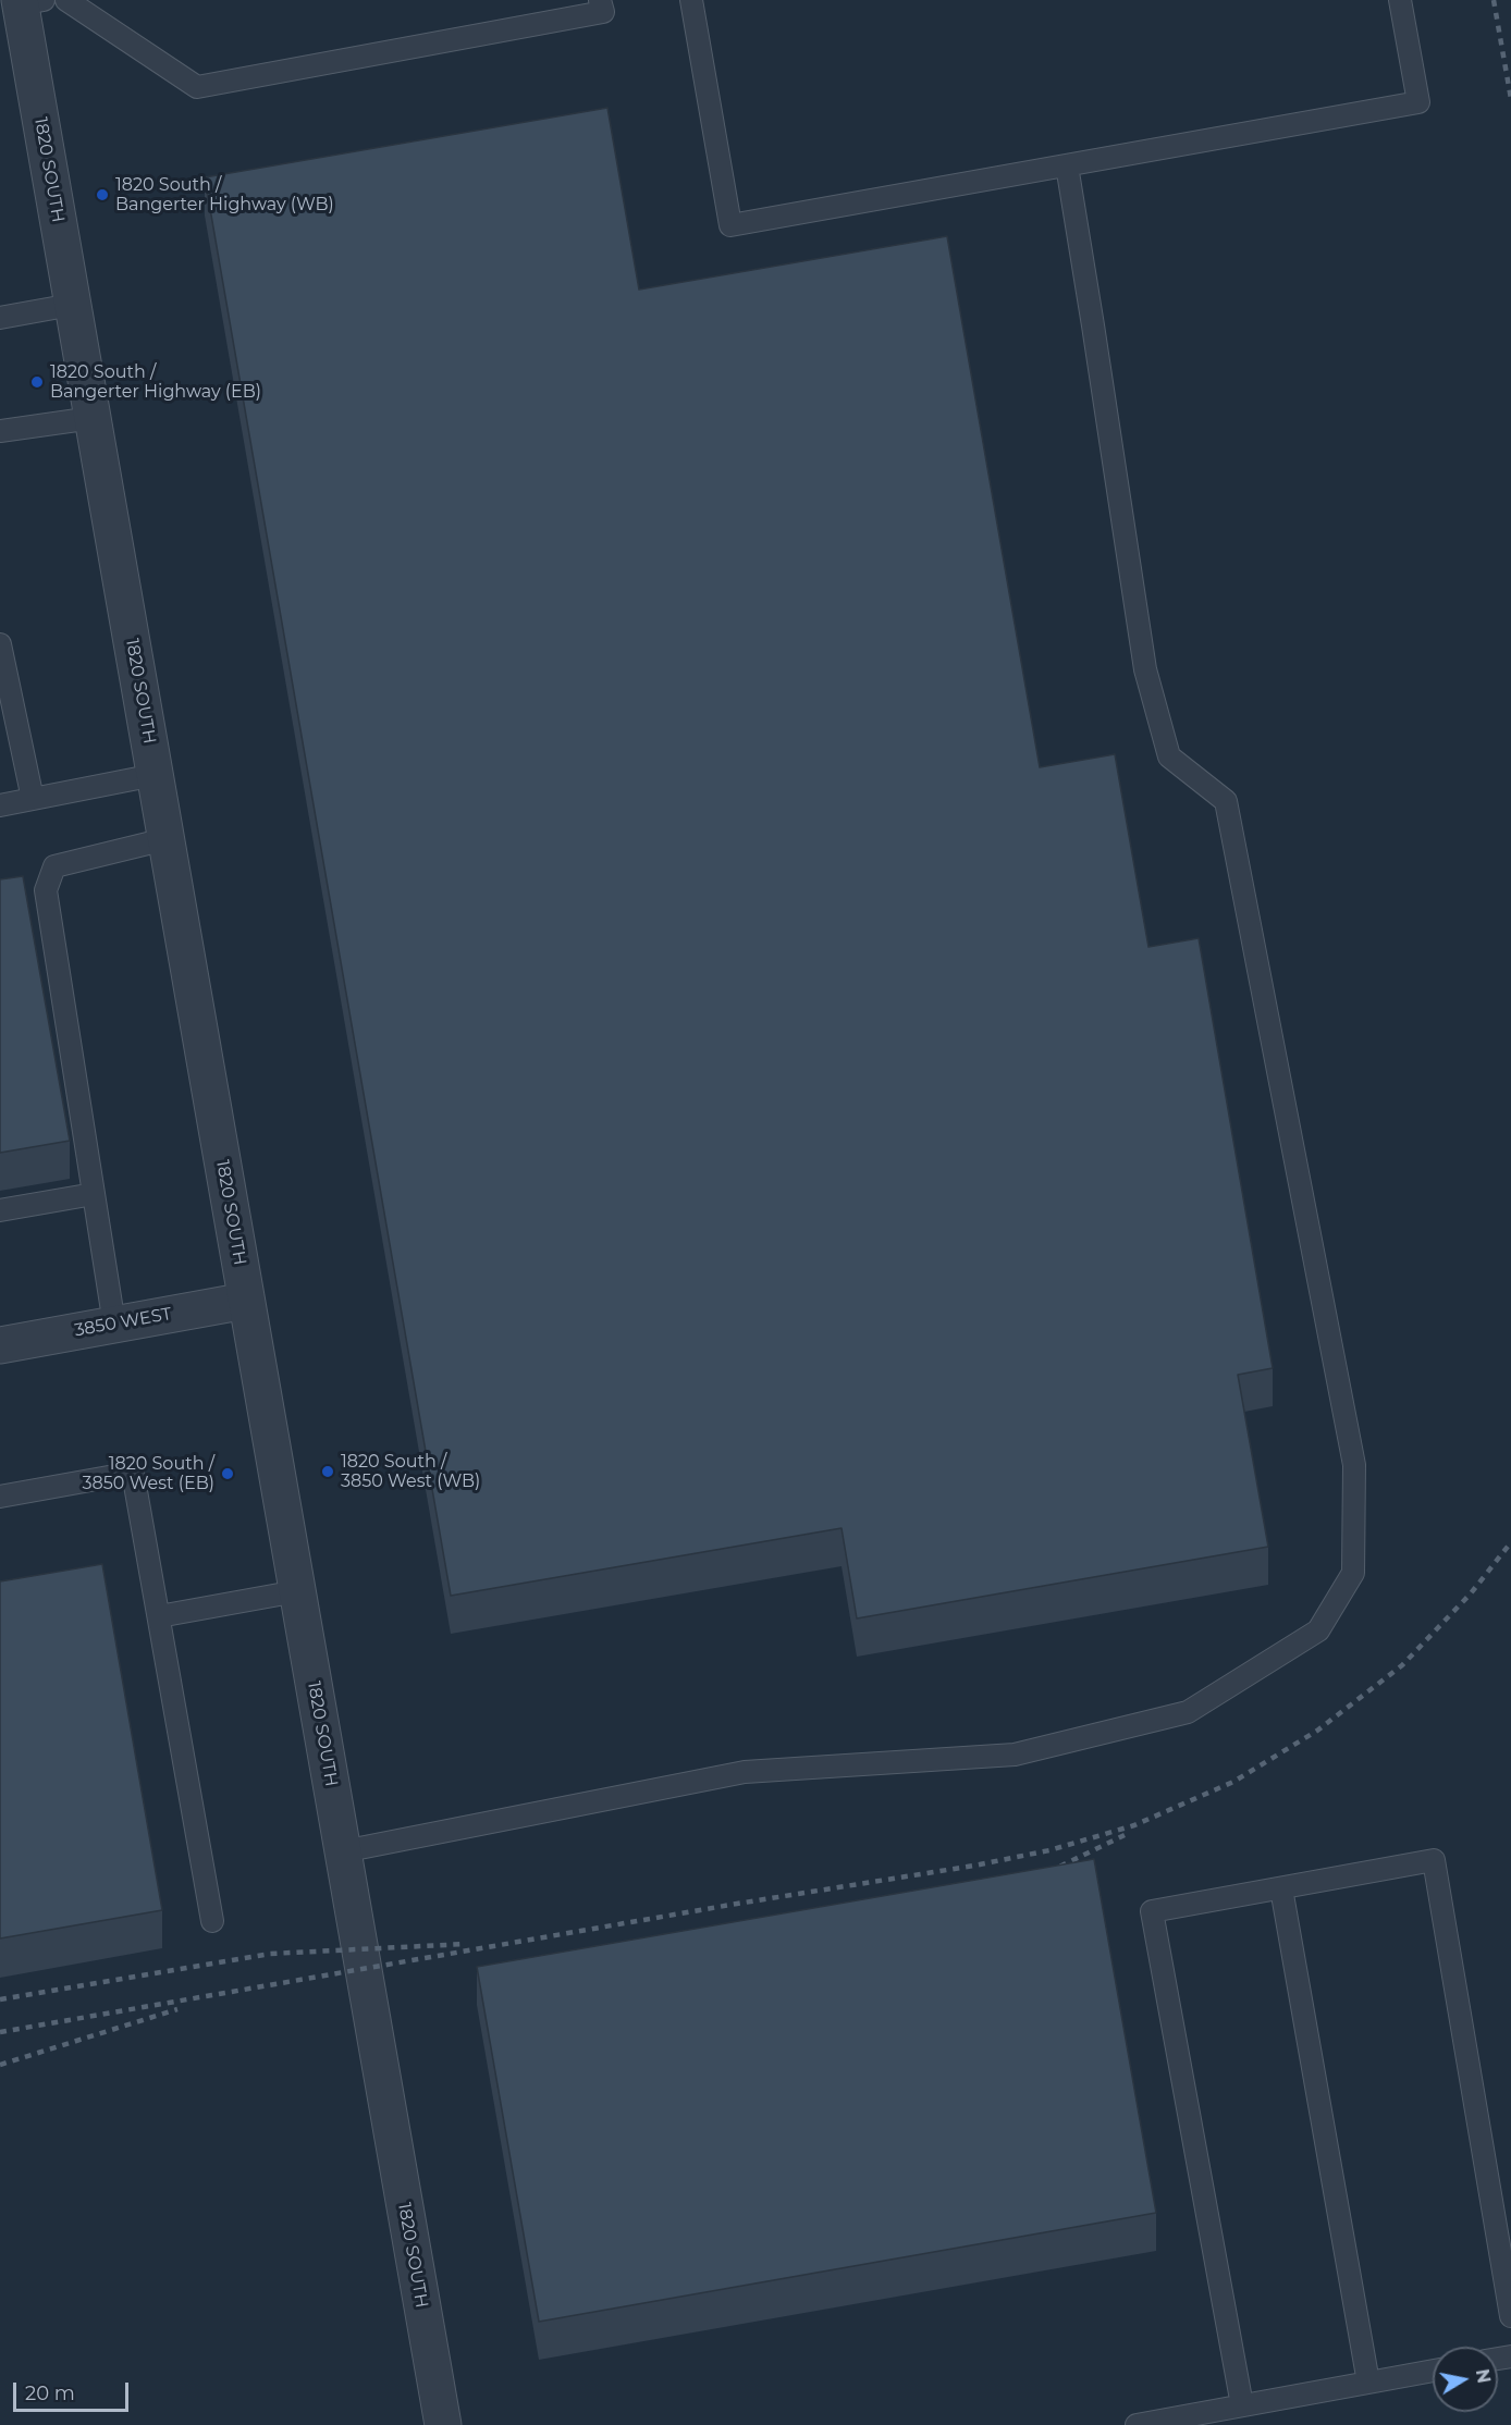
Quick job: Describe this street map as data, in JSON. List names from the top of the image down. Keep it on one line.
{"streets":{"street":["1820 SOUTH","3850 WEST"]},"crossings":[["1820 SOUTH","3850 WEST"]],"places":["1820 South / Bangerter Highway (WB)","1820 South / Bangerter Highway (EB)","1820 South / 3850 West (WB)","1820 South / 3850 West (EB)"],"scale_bar":"20 m","north":"right"}
